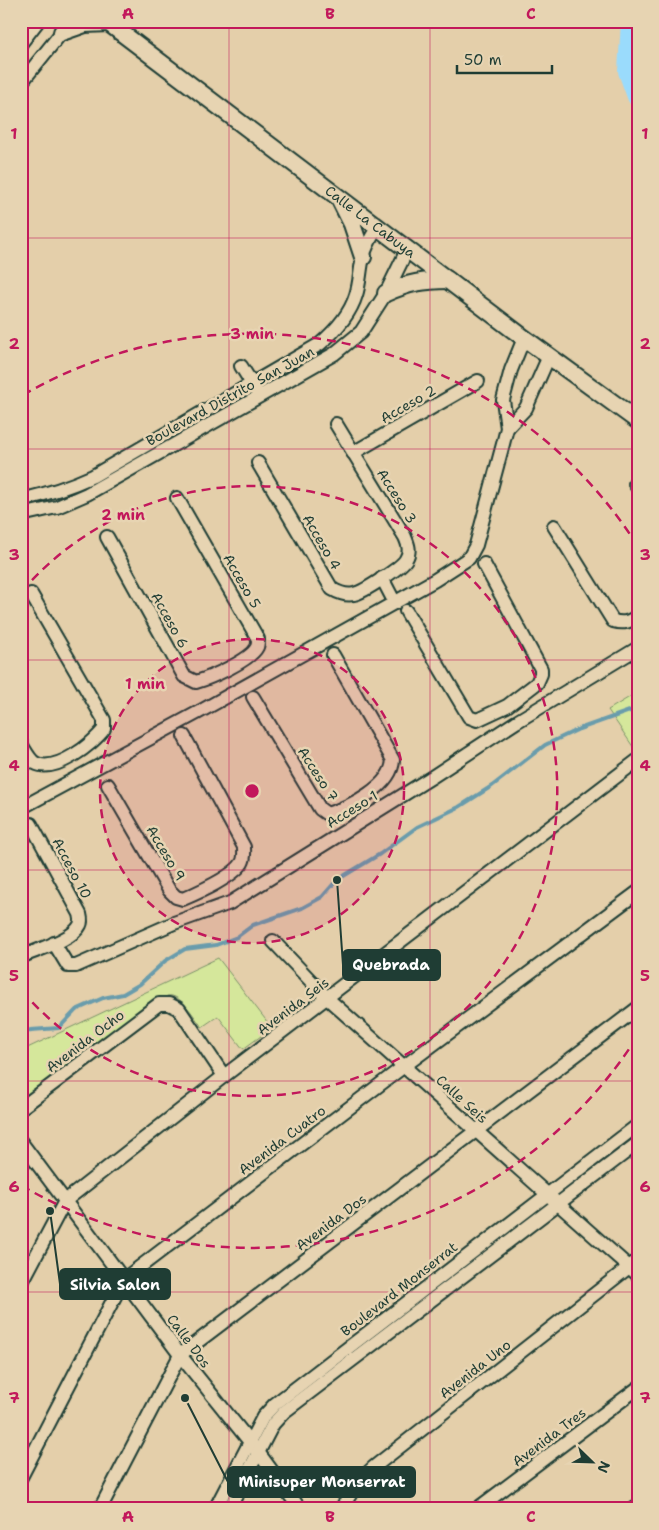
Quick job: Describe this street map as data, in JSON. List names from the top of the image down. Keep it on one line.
{"streets":{"street":["Calle La Cabuya","Boulevard Distrito San Juan","Acceso 2","Acceso 3","Acceso 4","Acceso 5","Acceso 6","Acceso 7","Acceso 1","Acceso 9","Acceso 10","Avenida Seis","Avenida Ocho","Calle Seis","Avenida Cuatro","Avenida Dos","Boulevard Monserrat","Calle Dos","Avenida Uno","Avenida Tres"]},"crossings":[["Calle La Cabuya","Boulevard Distrito San Juan"],["Acceso 2","Acceso 3"],["Acceso 3","Acceso 4"],["Acceso 5","Acceso 6"],["Acceso 1","Acceso 10"],["Avenida Seis","Avenida Ocho"],["Avenida Seis","Calle Seis"],["Avenida Seis","Calle Dos"],["Calle Seis","Avenida Cuatro"],["Calle Seis","Avenida Dos"],["Calle Seis","Boulevard Monserrat"],["Calle Seis","Avenida Uno"],["Avenida Cuatro","Calle Dos"],["Avenida Dos","Calle Dos"],["Boulevard Monserrat","Calle Dos"]],"places":["Quebrada","Silvia Salon","Minisuper Monserrat"],"scale_bar":"50 m","north":"bottom right","grid":{"columns":["A","B","C"],"rows":["1","2","3","4","5","6","7"]},"rings":["3 min","2 min","1 min"]}
